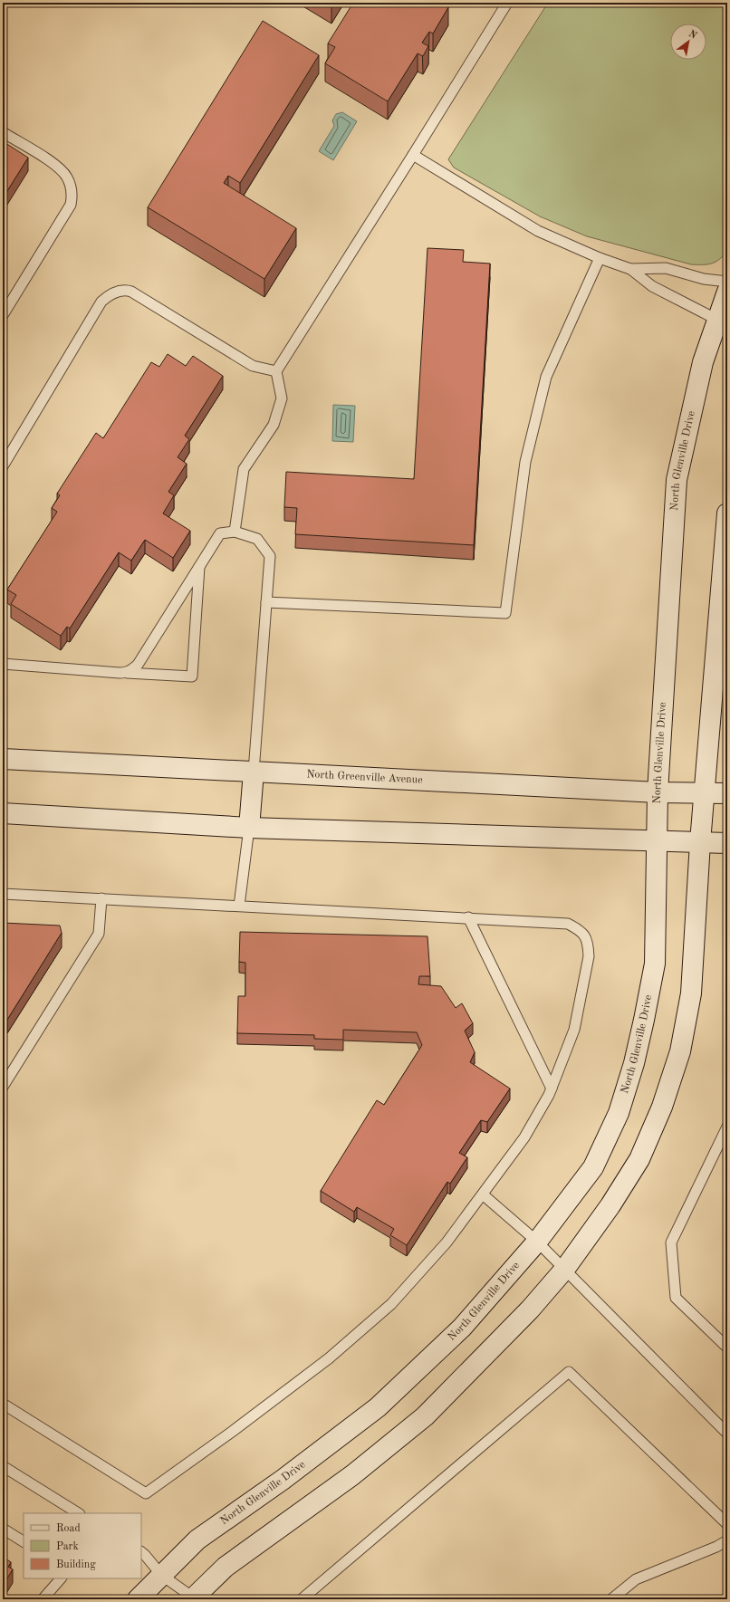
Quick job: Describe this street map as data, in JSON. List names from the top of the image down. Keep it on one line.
{"streets":{"street":["North Glenville Drive","North Greenville Avenue"]},"crossings":[["North Glenville Drive","North Greenville Avenue"]],"legend":["Road","Park","Building"],"north":"top right"}
